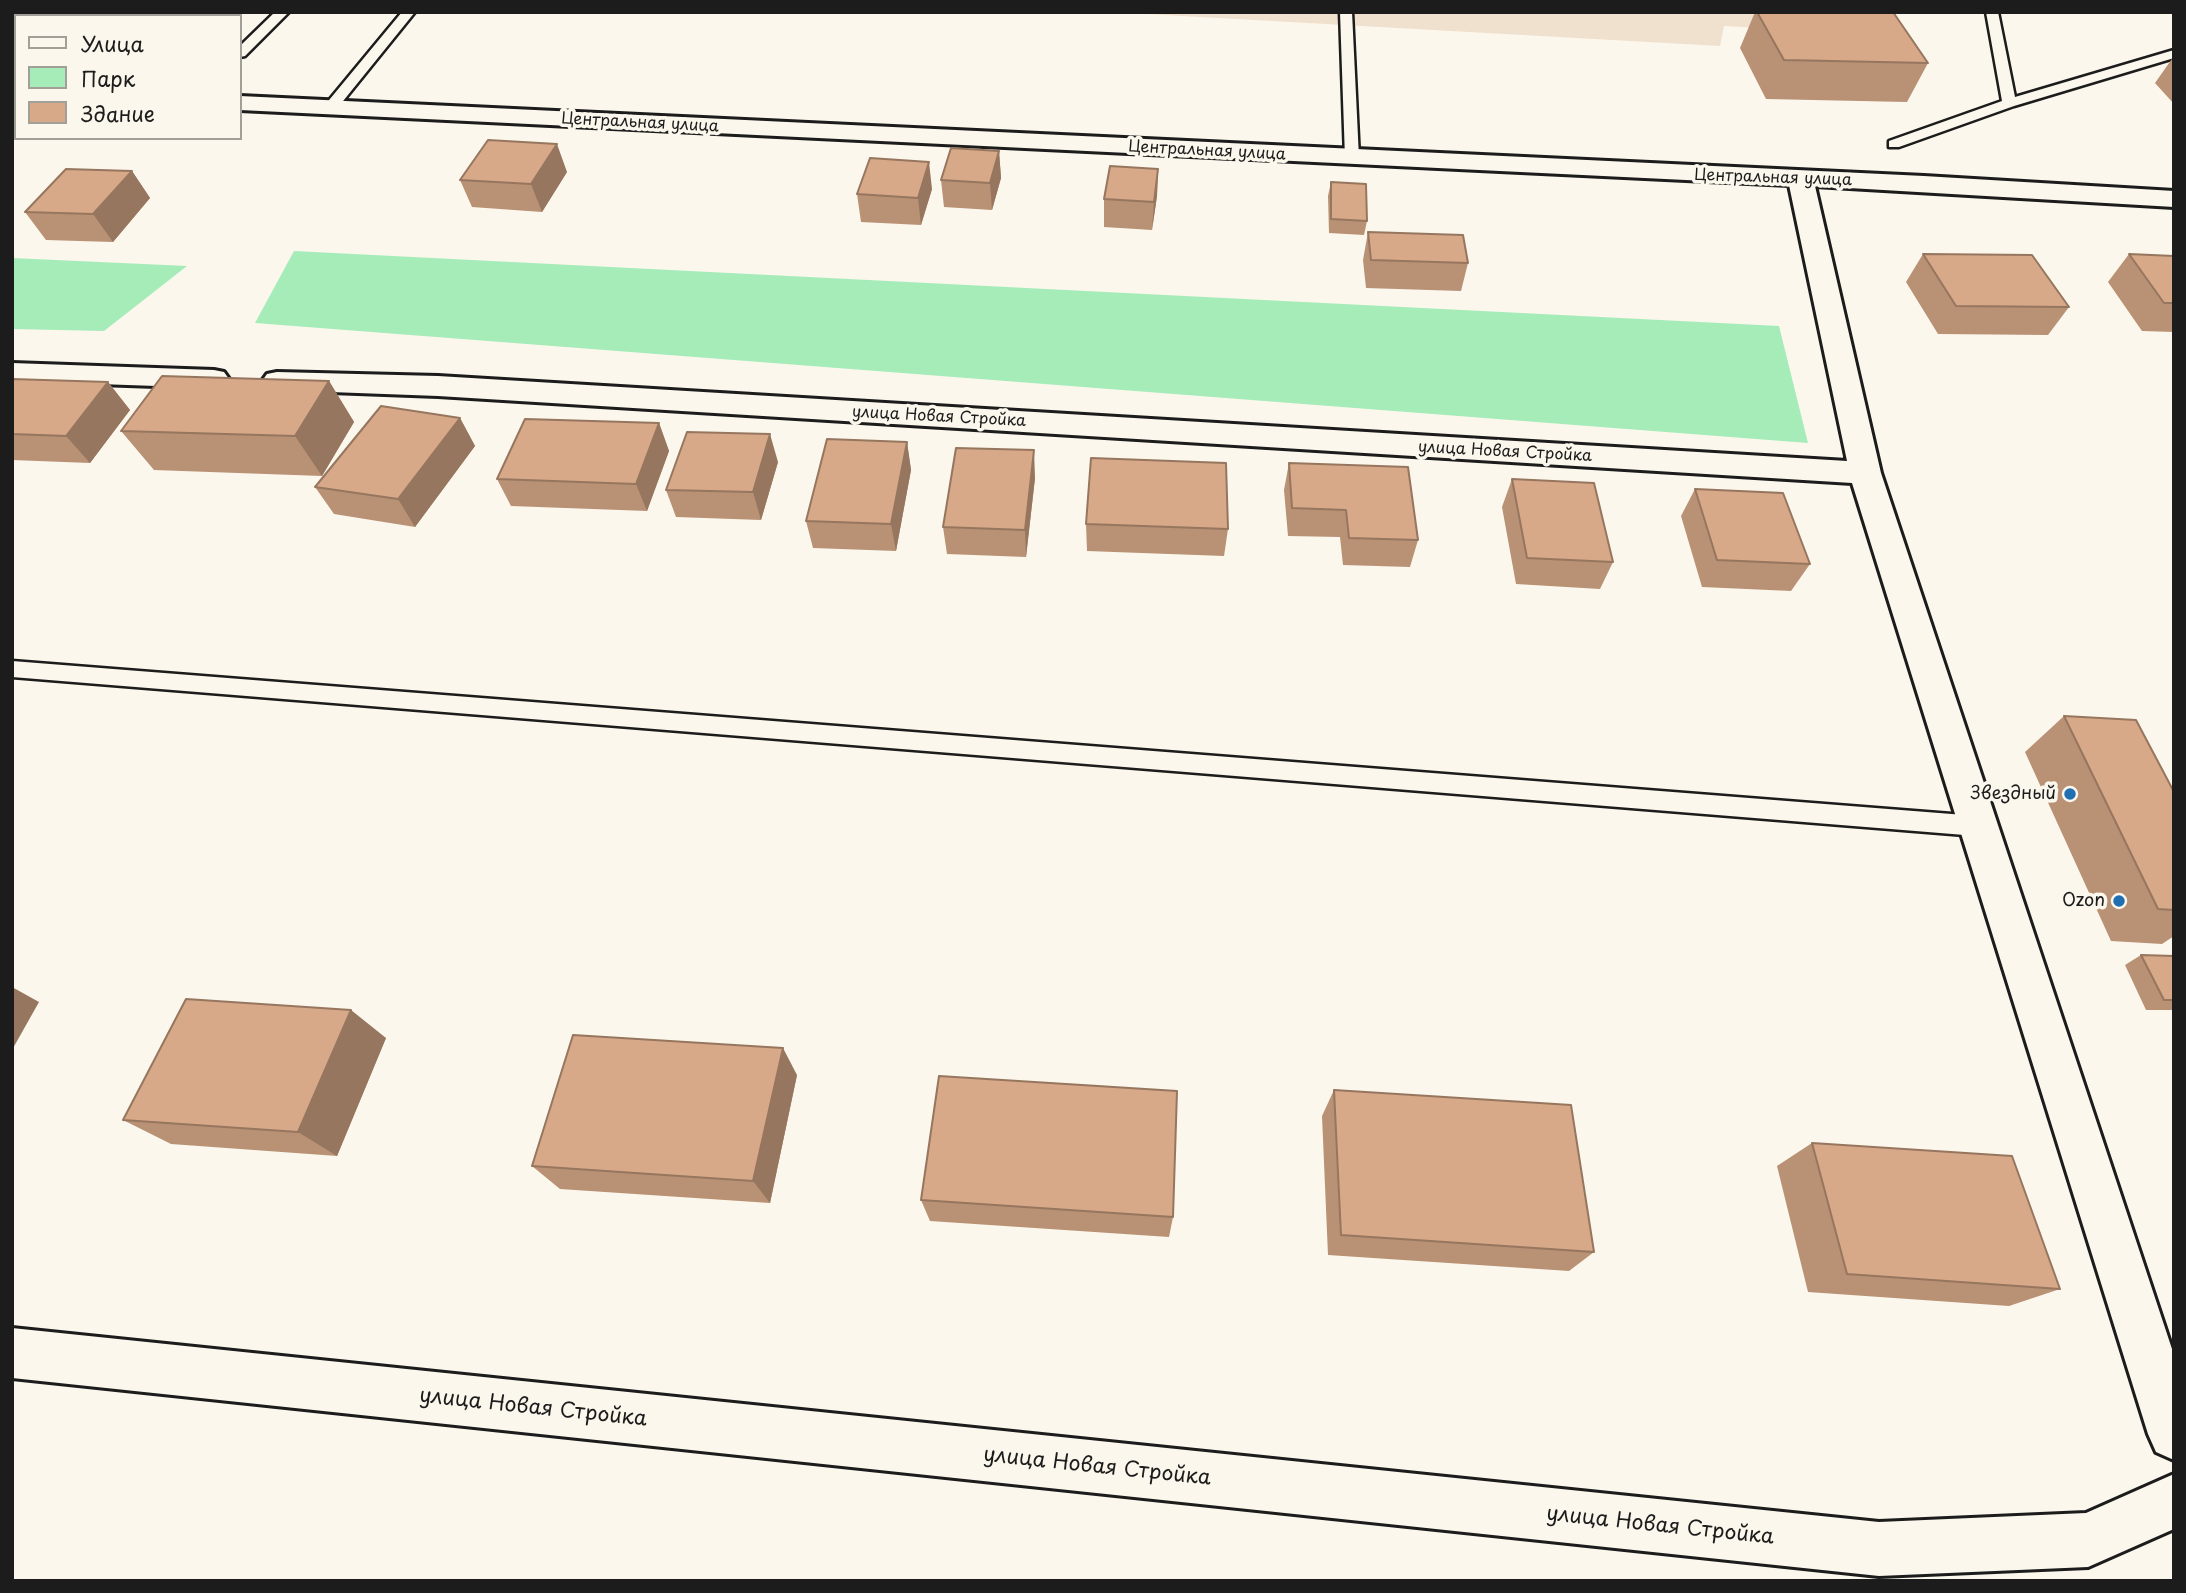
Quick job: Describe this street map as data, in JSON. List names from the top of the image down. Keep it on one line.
{"streets":{"street":["Центральная улица","улица Новая Стройка"]},"places":["Звездный","Ozon"],"legend":["Улица","Парк","Здание"]}
